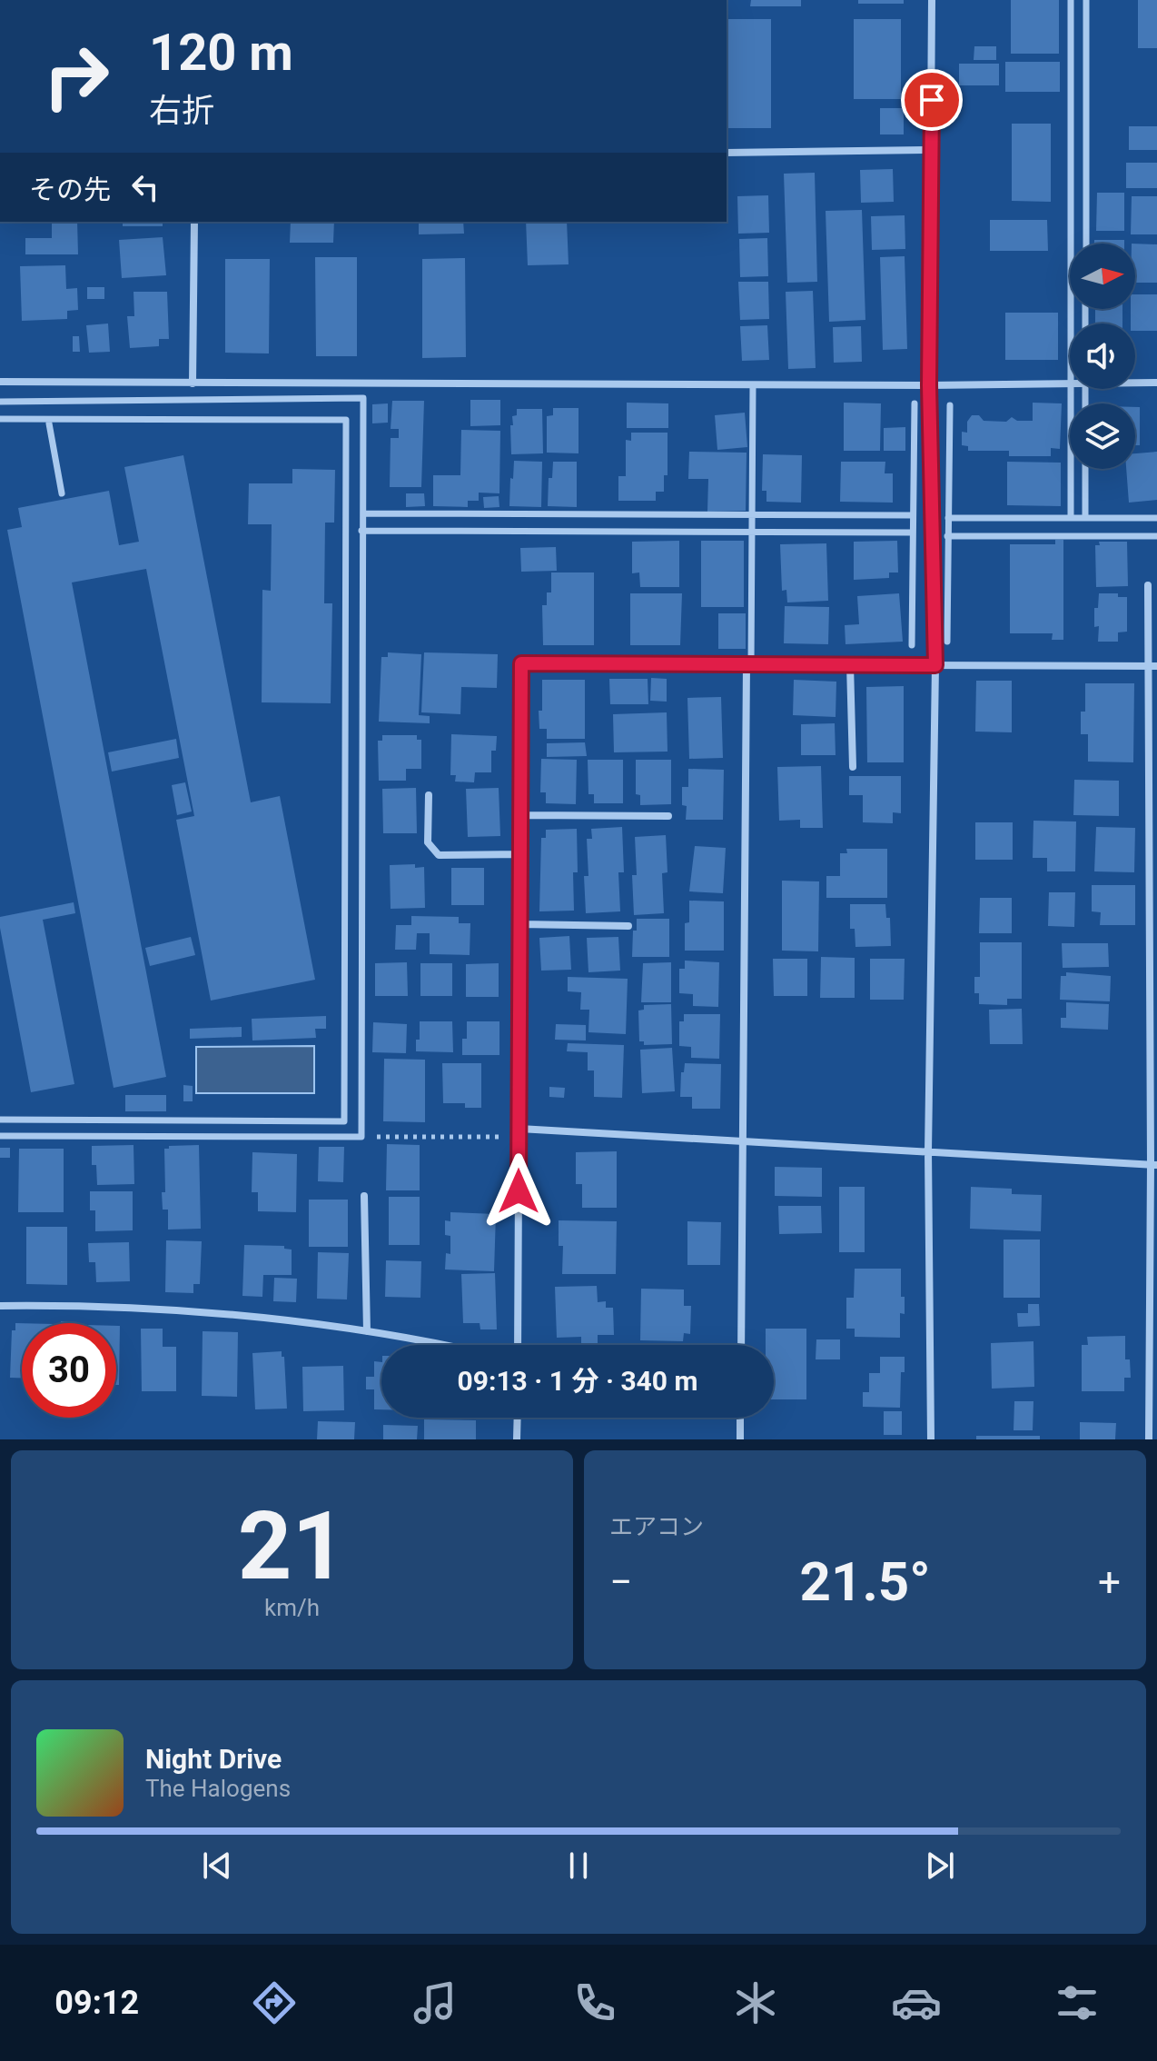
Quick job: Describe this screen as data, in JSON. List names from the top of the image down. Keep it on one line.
{"north":"right","page":{"turn":["120 m","右折"],"then":"その先","limit":"30","trip":"09:13 · 1 分 · 340 m","tile":[["21","km/h"],"エアコン"],"heat":["−","21.5°","+"],"song":["Night Drive","The Halogens"],"tabs":"09:12"}}
